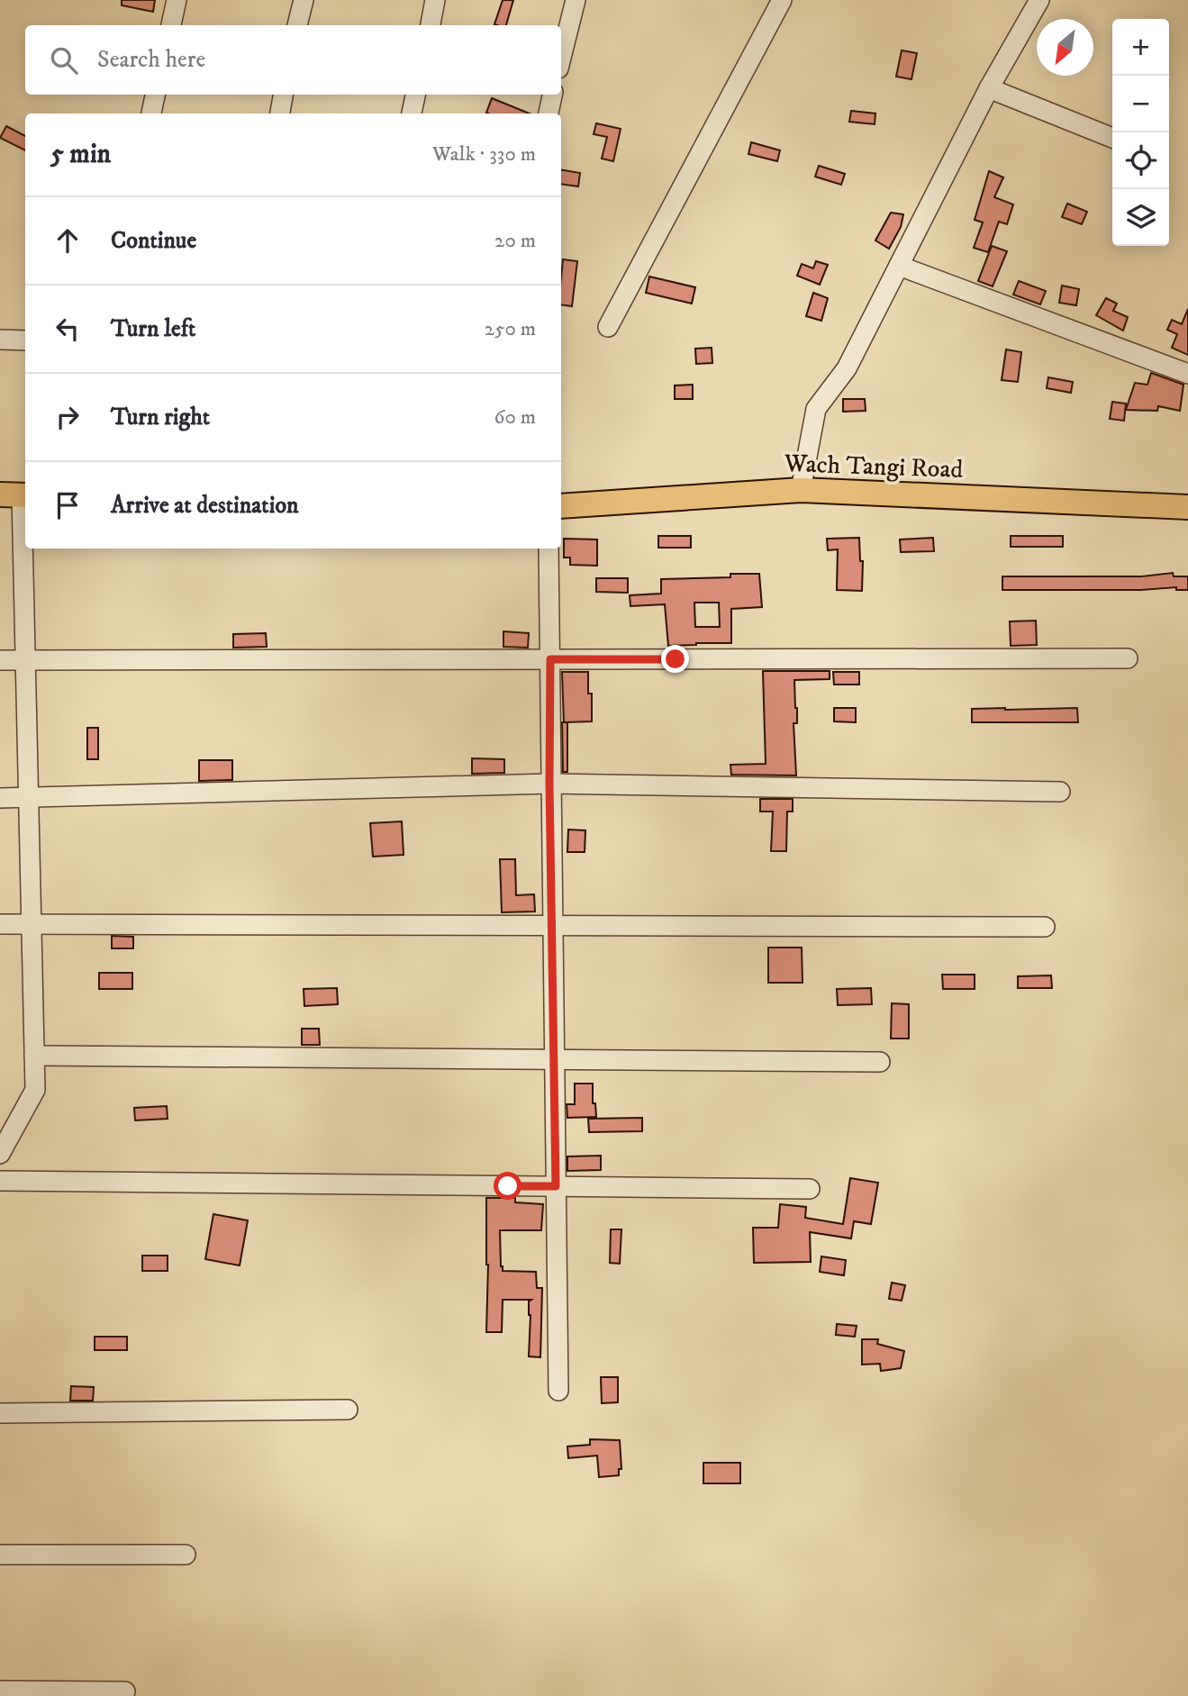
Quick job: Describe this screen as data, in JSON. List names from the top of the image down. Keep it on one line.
{"streets":{"main road":["Wach Tangi Road"]},"north":"bottom left","page":{"map_buttons":["+","−"],"search":"Search here","heading":["5 min","Walk · 330 m"],"list":[["Continue","20 m"],["Turn left","250 m"],["Turn right","60 m"],"Arrive at destination"]}}
